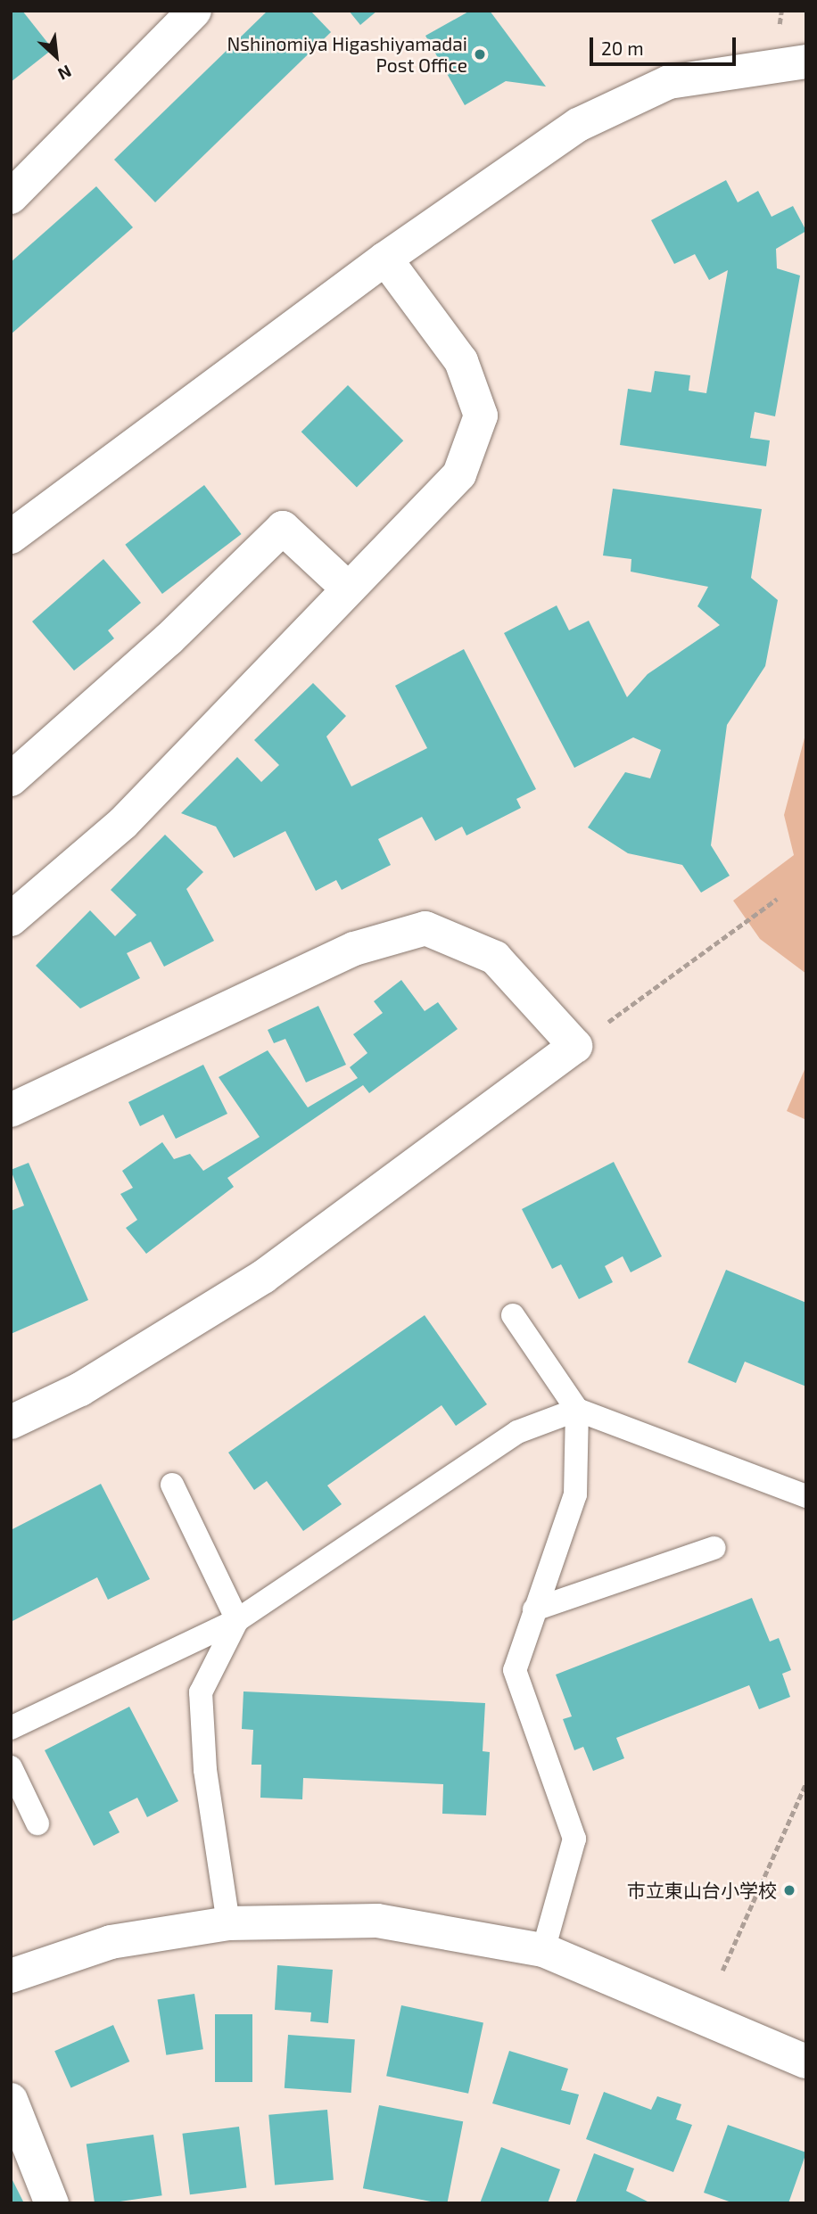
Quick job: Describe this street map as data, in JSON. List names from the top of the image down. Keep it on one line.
{"places":["Nshinomiya Higashiyamadai Post Office","市立東山台小学校"],"scale_bar":"20 m","north":"bottom right"}
